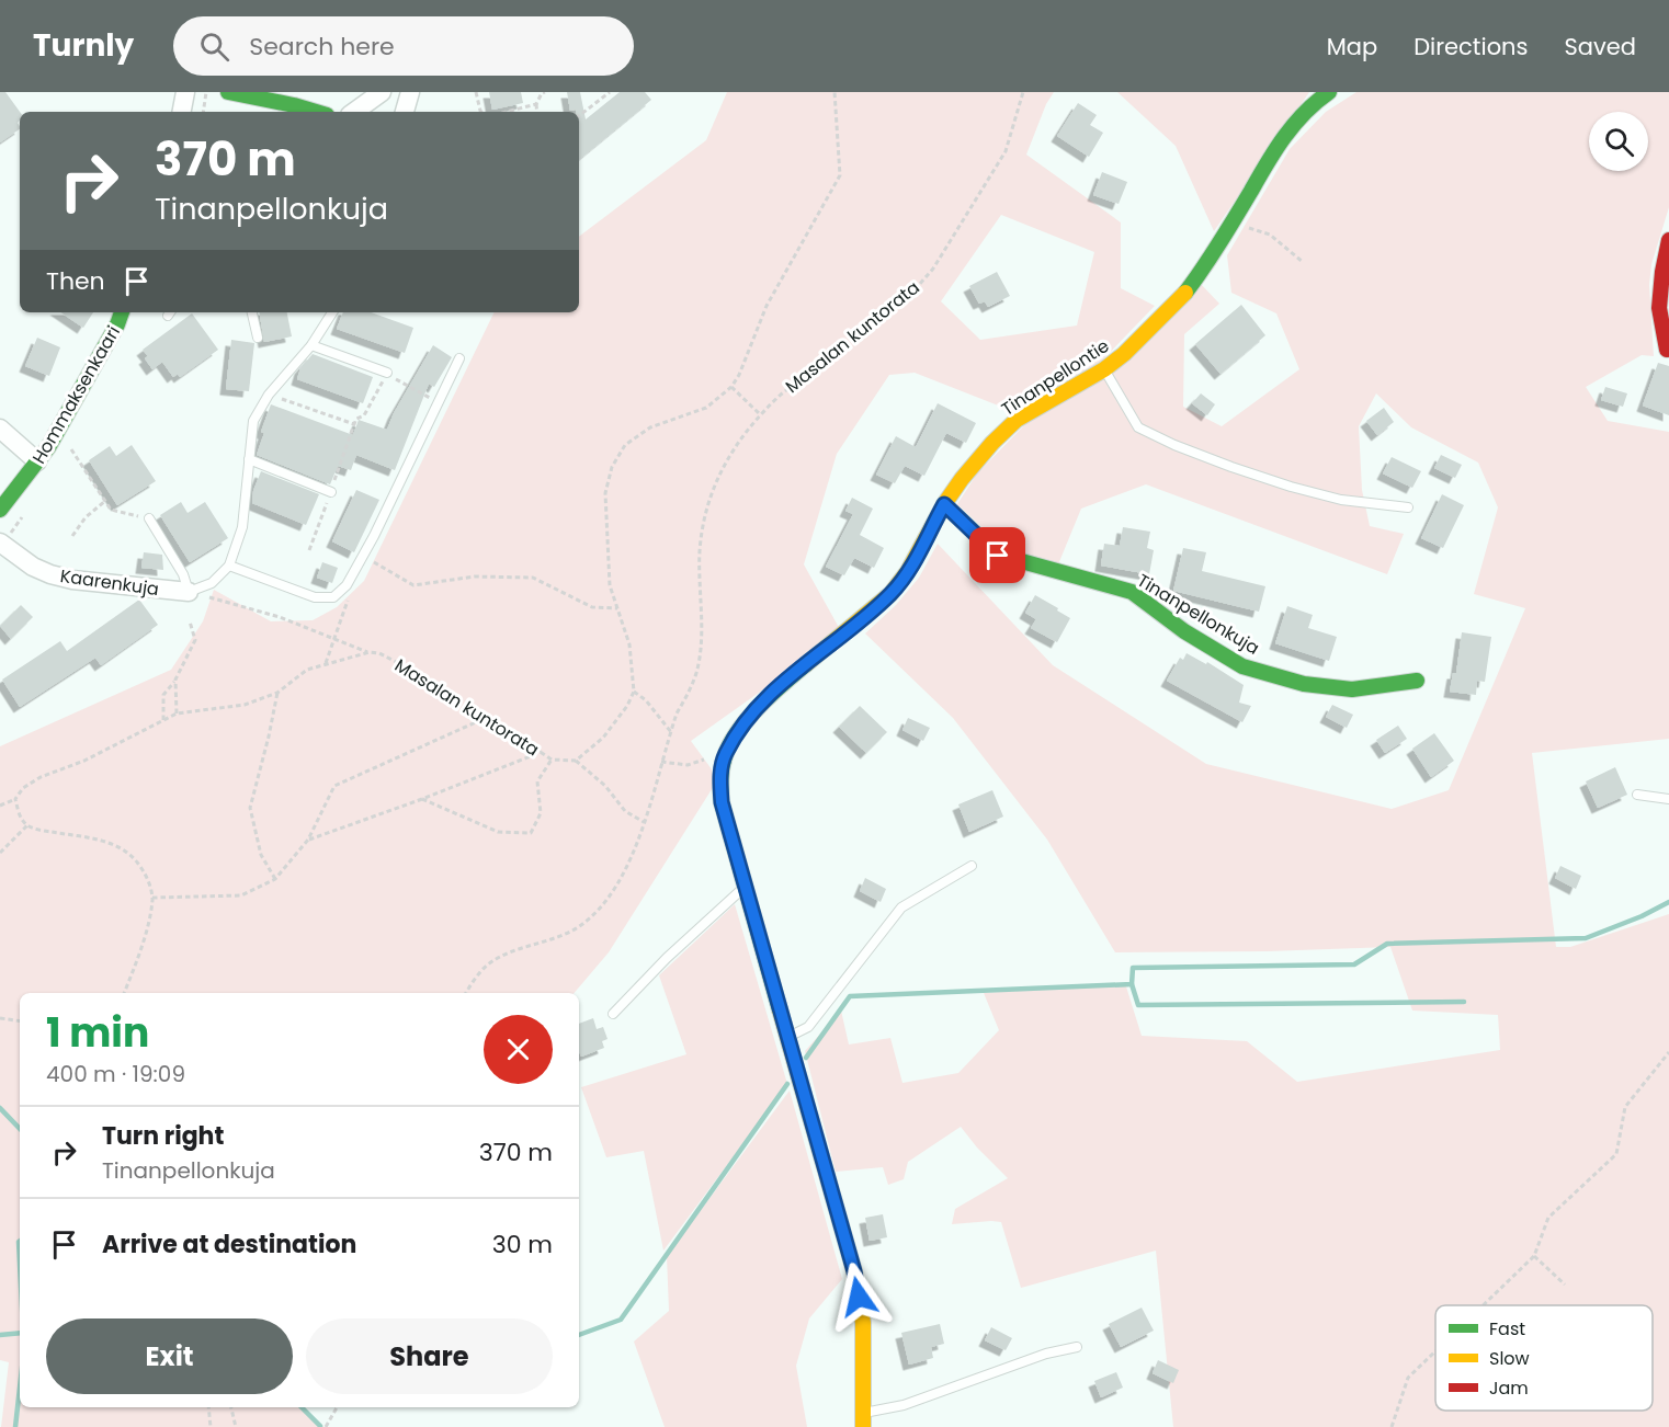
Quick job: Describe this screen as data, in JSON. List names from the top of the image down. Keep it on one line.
{"streets":{"street":["Tinanpellontie","Hommaksenkaari","Kaarenkuja","Tinanpellonkuja"],"path":["Masalan kuntorata"]},"crossings":[["Masalan kuntorata","Kaarenkuja"],["Tinanpellontie","Tinanpellonkuja"]],"legend":["Fast","Slow","Jam"],"page":{"header":"Turnly","search":"Search here","nav":["Map","Directions","Saved"],"turn":["370 m","Tinanpellonkuja"],"then":"Then","heading":["1 min","400 m · 19:09"],"list":[{"name":"Turn right","note":"Tinanpellonkuja","value":"370 m"},{"name":"Arrive at destination","value":"30 m"}],"buttons":["Exit","Share"]}}
